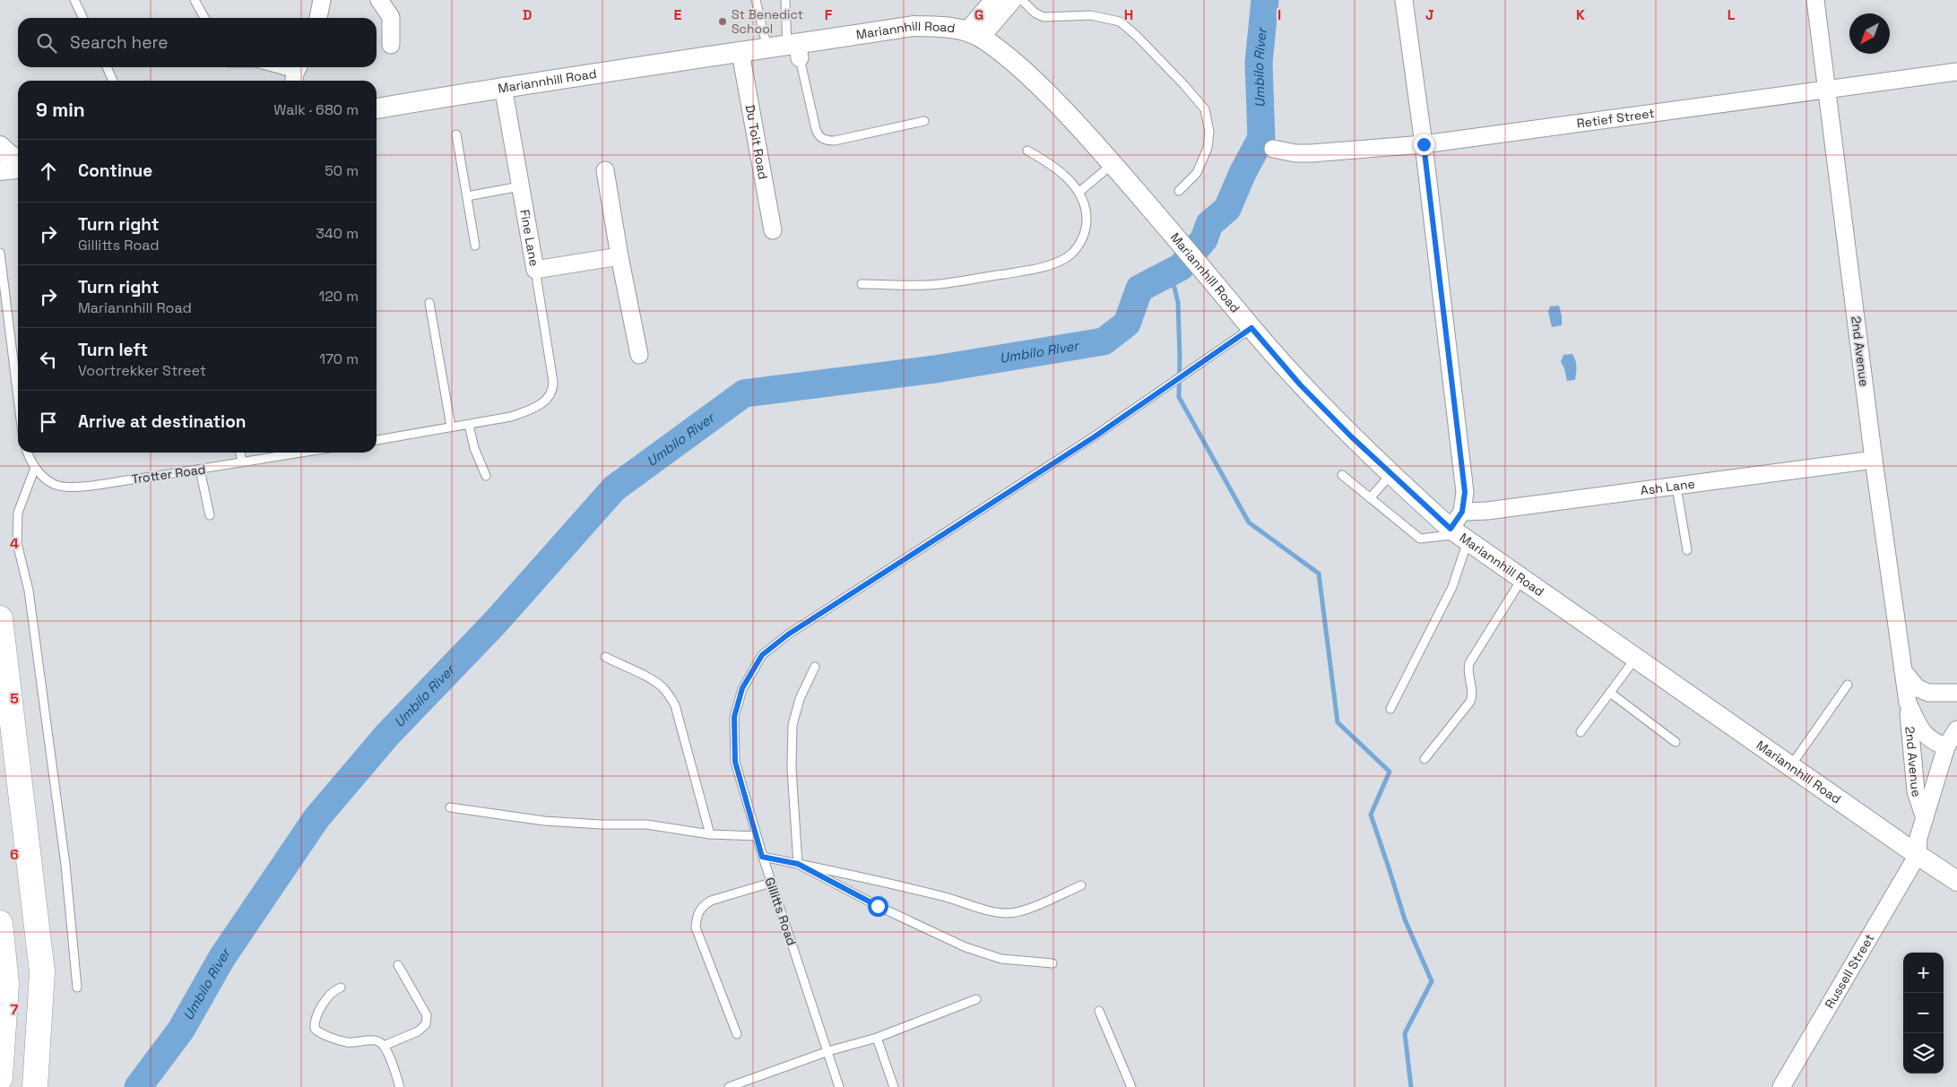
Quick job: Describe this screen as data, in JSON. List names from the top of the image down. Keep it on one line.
{"streets":{"street":["Mariannhill Road","Retief Street","Du Toit Road","Fine Lane","2nd Avenue","Ash Lane","Russell Street"],"lane":["Trotter Road","Gillitts Road"]},"crossings":[["Mariannhill Road","Du Toit Road"],["Mariannhill Road","Fine Lane"],["Mariannhill Road","2nd Avenue"],["Mariannhill Road","Gillitts Road"],["Mariannhill Road","Russell Street"],["Retief Street","2nd Avenue"],["2nd Avenue","Ash Lane"],["2nd Avenue","Russell Street"]],"water":["Umbilo River"],"places":["St Benedict School"],"north":"bottom left","page":{"search":"Search here","heading":["9 min","Walk · 680 m"],"list":[["Continue","50 m"],["Turn right","Gillitts Road","340 m"],["Turn right","Mariannhill Road","120 m"],["Turn left","Voortrekker Street","170 m"],"Arrive at destination"],"map_buttons":["+","−"]},"grid":{"columns":["D","E","F","G","H","I","J","K","L"],"rows":["4","5","6","7"]}}
